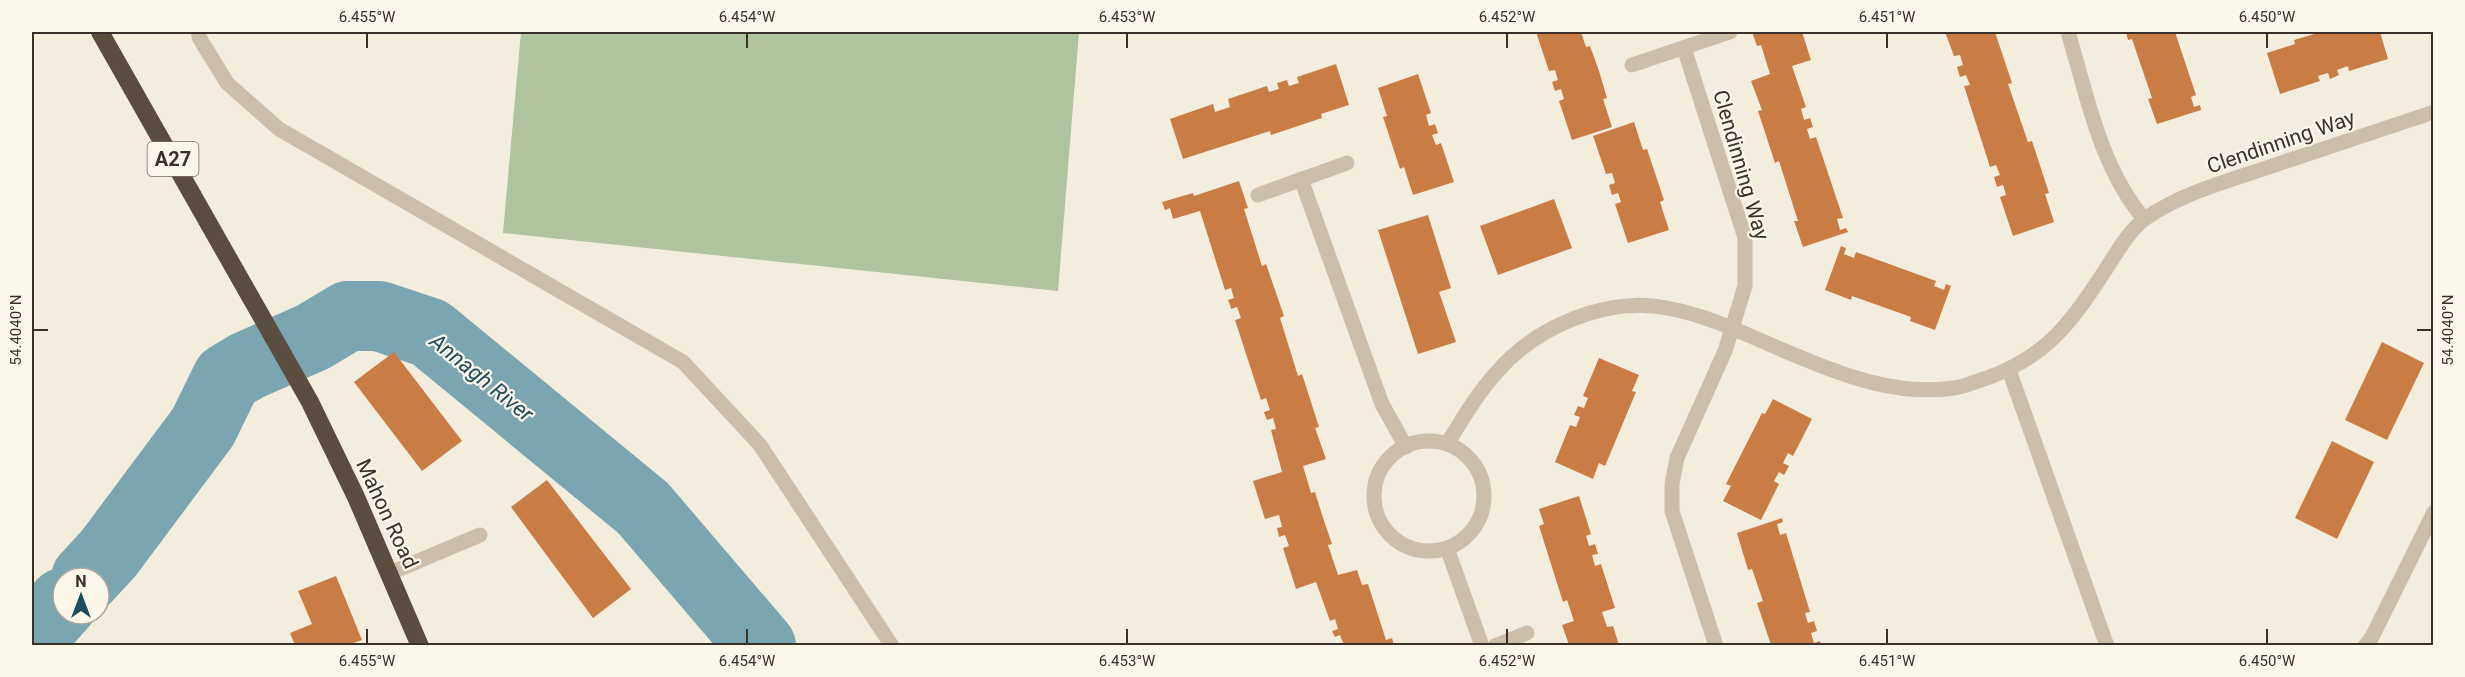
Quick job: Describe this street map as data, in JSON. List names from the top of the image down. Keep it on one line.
{"streets":{"highway":["A27","Mahon Road"],"street":["Clendinning Way"]},"water":["Annagh River"],"north":"top","coordinates":["6.455°W","6.454°W","6.453°W","6.452°W","6.451°W","6.450°W","54.4040°N"]}
